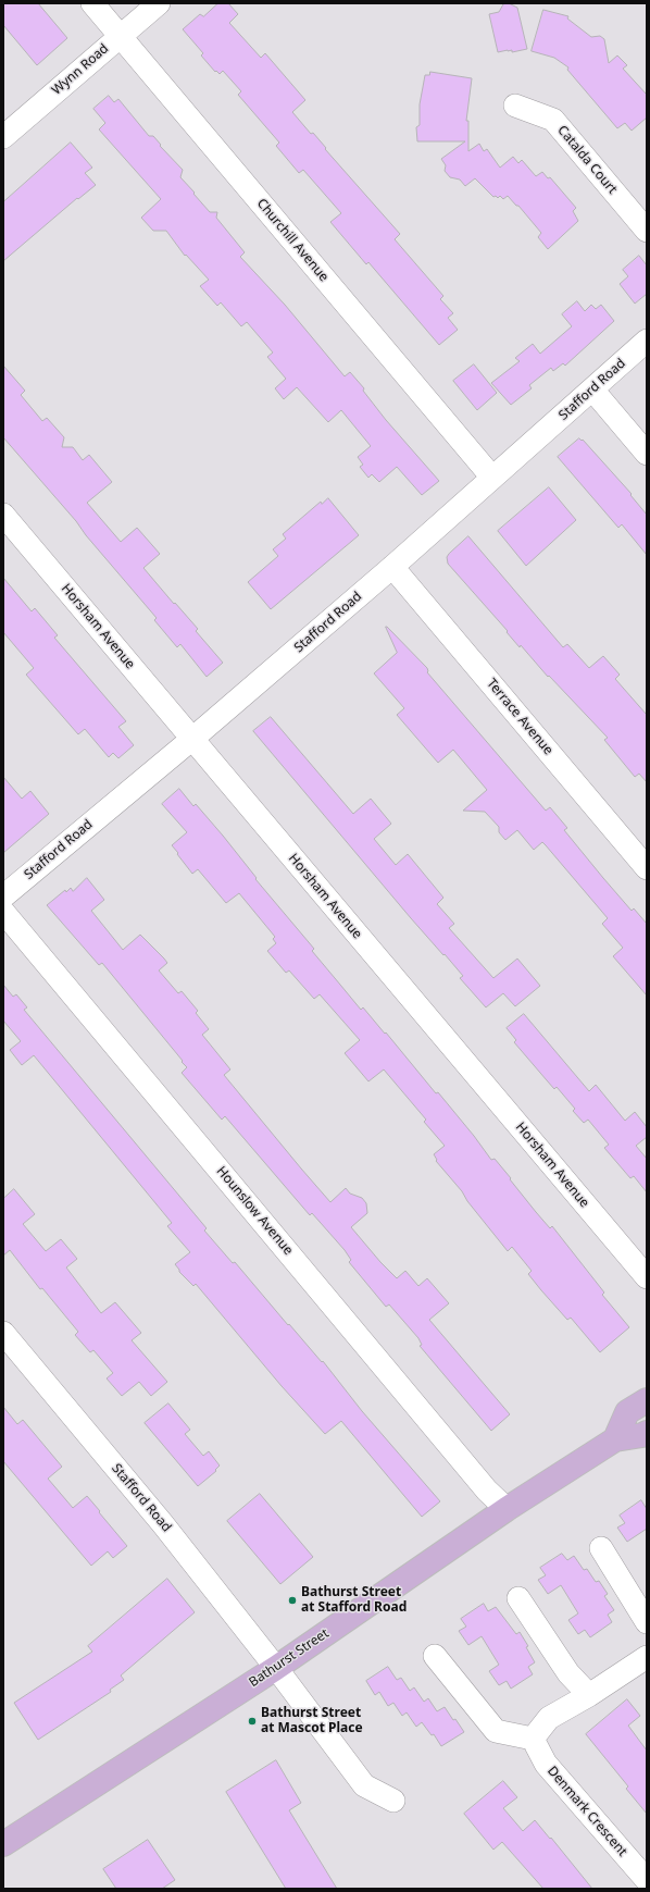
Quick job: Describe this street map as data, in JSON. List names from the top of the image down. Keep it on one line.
{"streets":{"main road":["Bathurst Street"],"street":["Wynn Road","Catalda Court","Churchill Avenue","Stafford Road","Horsham Avenue","Terrace Avenue","Hounslow Avenue","Denmark Crescent"]},"crossings":[["Wynn Road","Churchill Avenue"],["Churchill Avenue","Stafford Road"],["Stafford Road","Horsham Avenue"],["Stafford Road","Terrace Avenue"],["Stafford Road","Bathurst Street"],["Hounslow Avenue","Bathurst Street"]],"places":["Bathurst Street at Stafford Road","Bathurst Street at Mascot Place"]}
